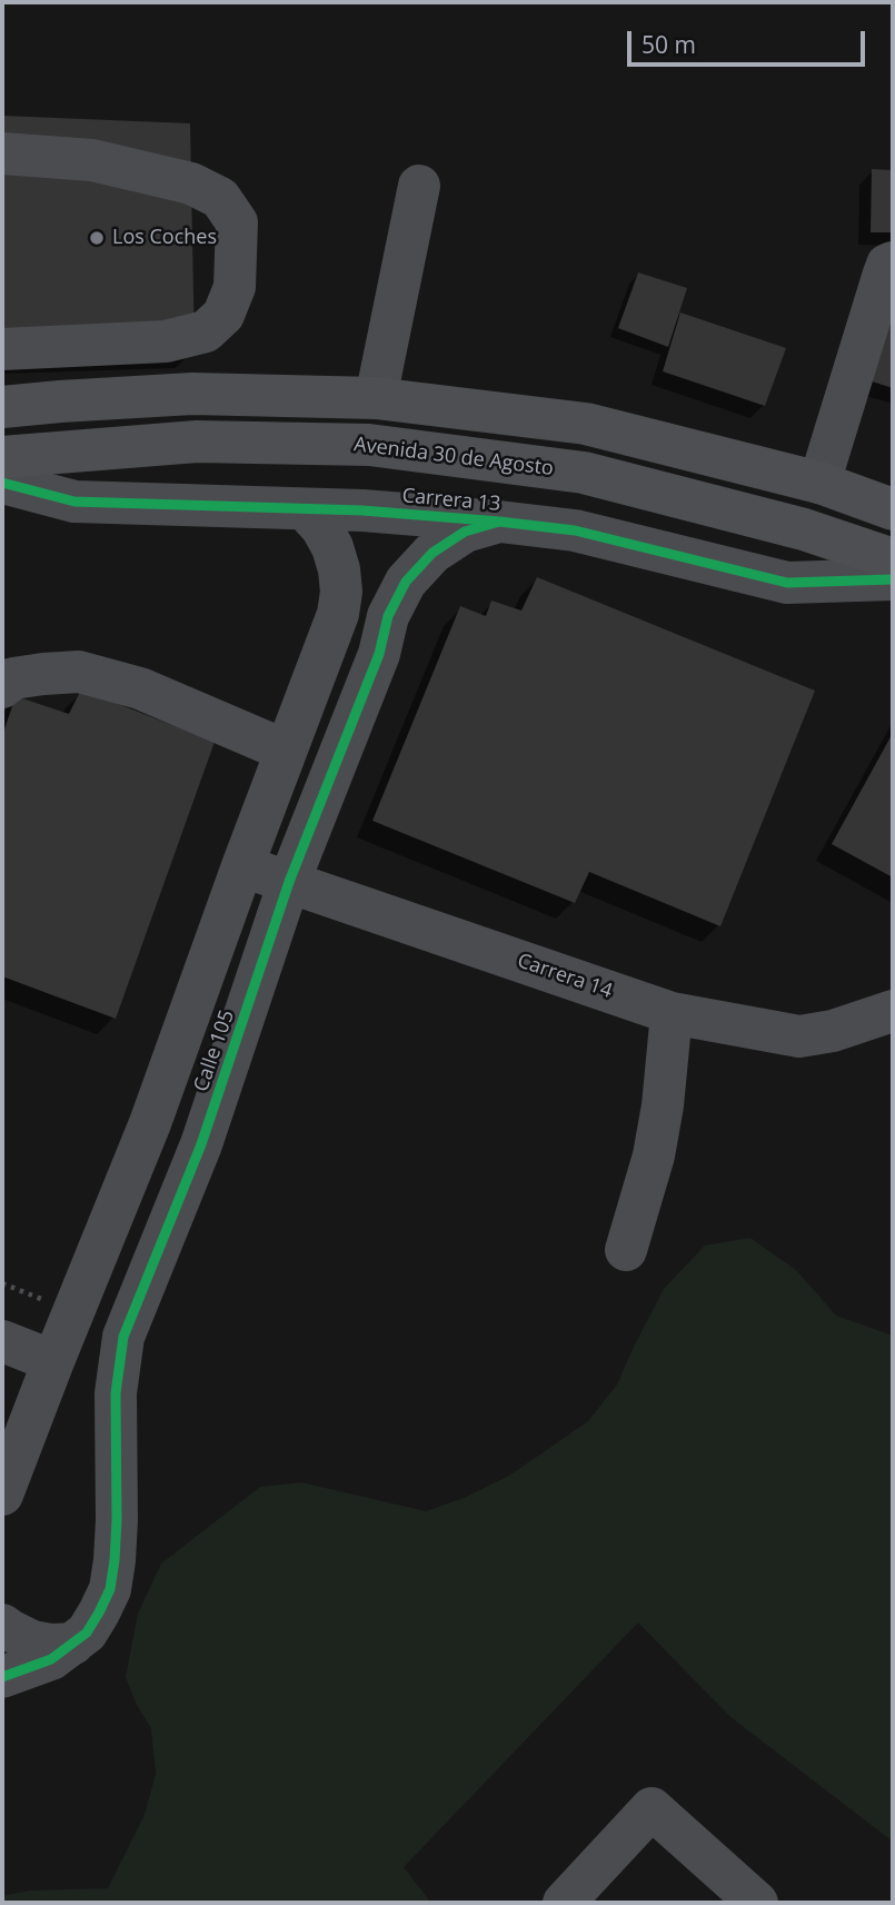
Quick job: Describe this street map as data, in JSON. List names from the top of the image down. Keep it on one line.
{"streets":{"main road":["Avenida 30 de Agosto"],"street":["Carrera 13","Carrera 14","Calle 105"]},"crossings":[["Carrera 13","Calle 105"],["Carrera 14","Calle 105"]],"places":["Los Coches"],"scale_bar":"50 m"}
